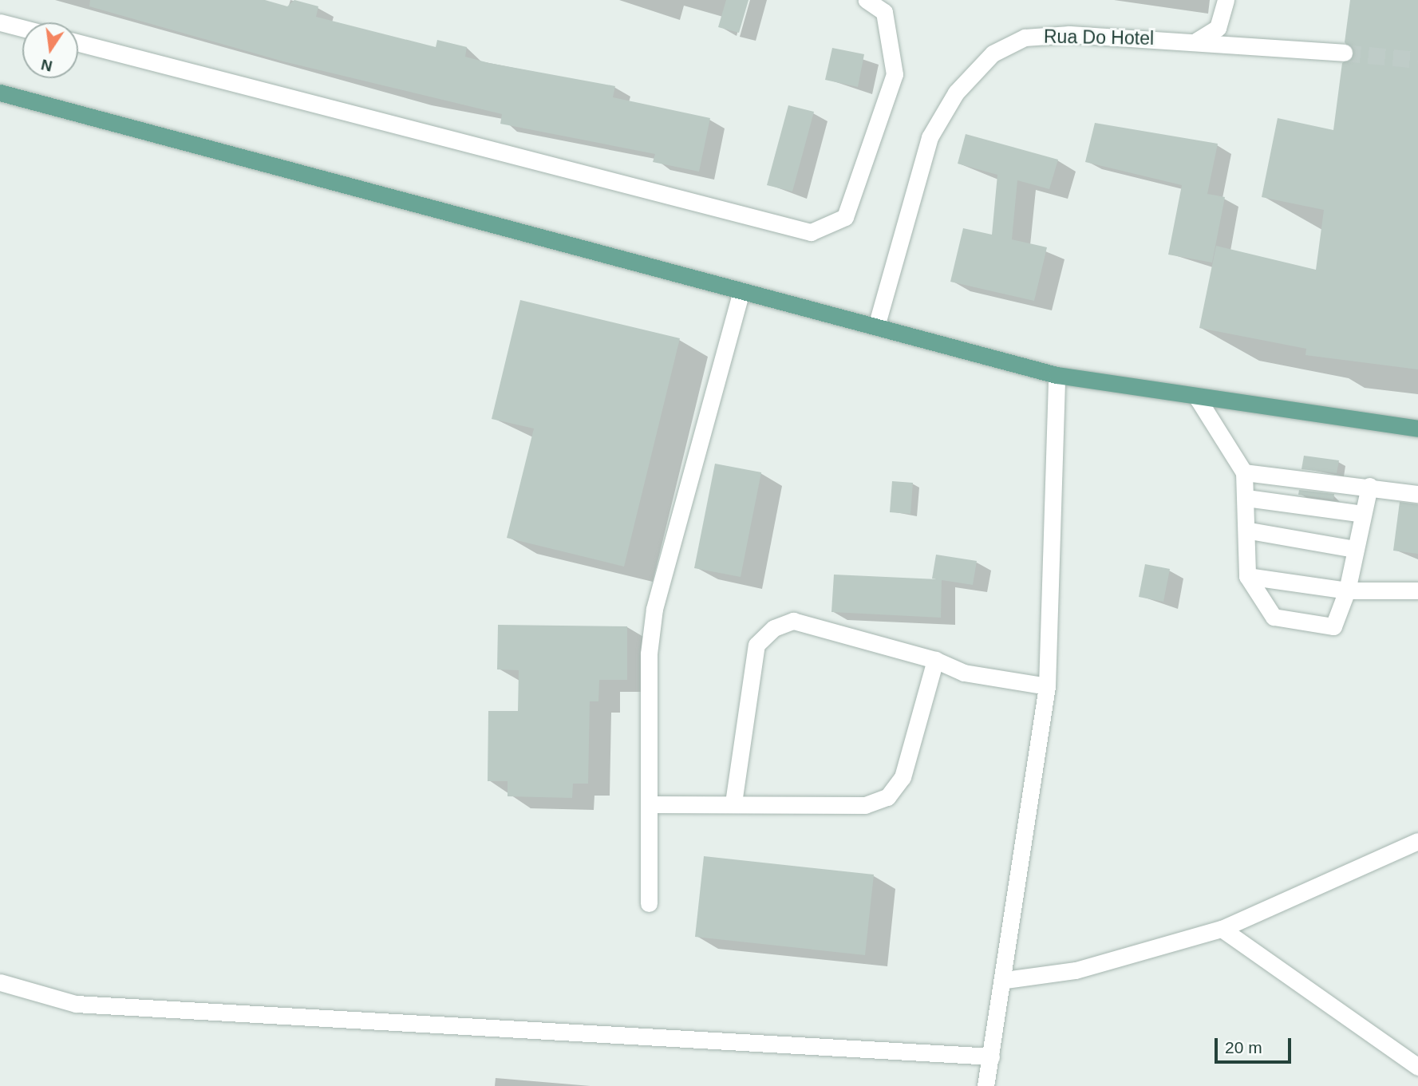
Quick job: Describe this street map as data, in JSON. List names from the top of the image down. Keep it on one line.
{"streets":{"street":["Rua Do Hotel"]},"scale_bar":"20 m","north":"bottom"}
